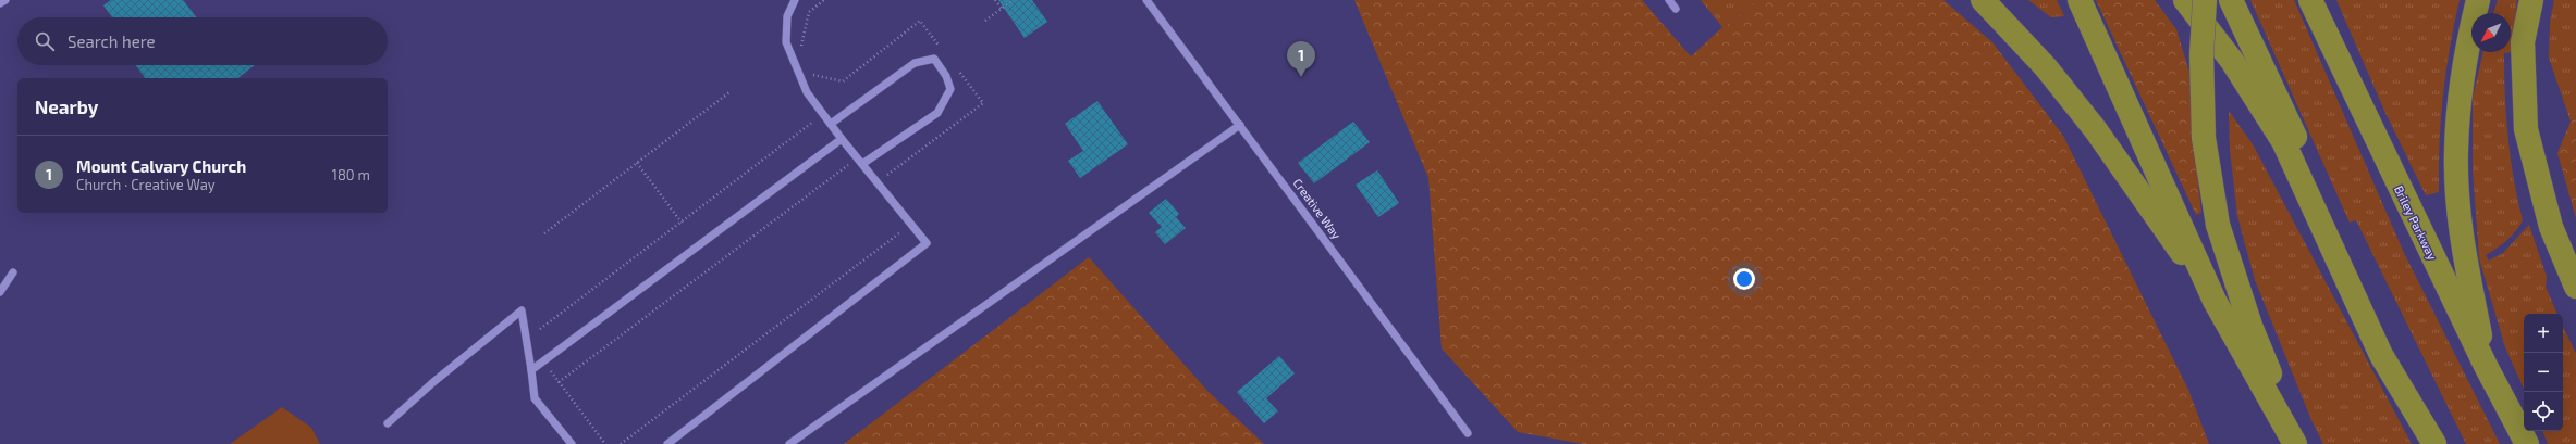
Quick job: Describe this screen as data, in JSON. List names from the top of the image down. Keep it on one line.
{"streets":{"highway":["Briley Parkway"],"street":["Creative Way"]},"north":"bottom left","page":{"search":"Search here","pins":"1","heading":"Nearby","list":[{"mark":"1","name":"Mount Calvary Church","note":"Church · Creative Way","value":"180 m"}],"map_buttons":["+","−"]}}
